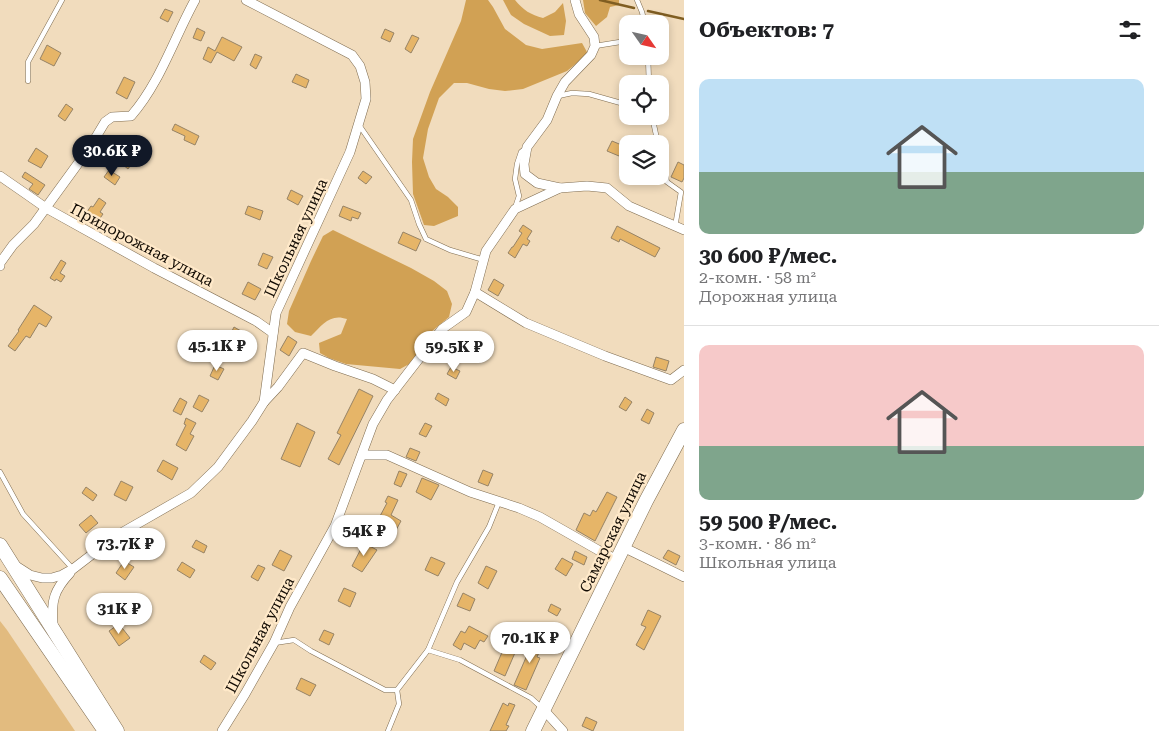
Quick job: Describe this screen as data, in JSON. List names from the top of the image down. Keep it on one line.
{"streets":{"main road":["Самарская улица"],"street":["Школьная улица","Придорожная улица"]},"crossings":[["Школьная улица","Придорожная улица"]],"north":"bottom right","page":{"heading":"Объектов: 7","list":[{"name":"30 600 ₽/мес.","note":"2-комн. · 58 m² · Дорожная улица"},{"name":"59 500 ₽/мес.","note":"3-комн. · 86 m² · Школьная улица"}],"price":["30.6K ₽","45.1K ₽","59.5K ₽","54K ₽","73.7K ₽","31K ₽","70.1K ₽"]}}
